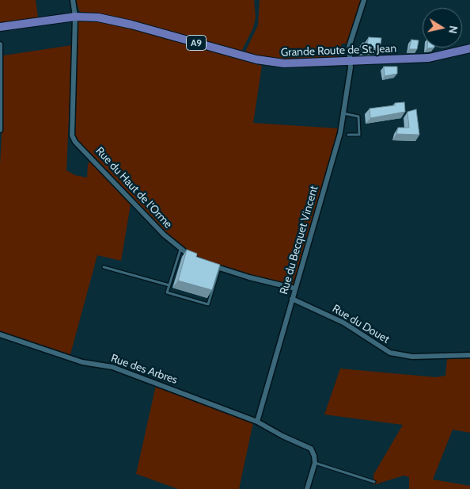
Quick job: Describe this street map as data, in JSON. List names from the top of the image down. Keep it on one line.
{"streets":{"main road":["A9","Grande Route de St. Jean"],"street":["Rue du Haut de l'Orme","Rue du Becquet Vincent","Rue du Douet","Rue des Arbres"]},"crossings":[["Grande Route de St. Jean","Rue du Haut de l'Orme"],["Grande Route de St. Jean","Rue du Becquet Vincent"],["Rue du Becquet Vincent","Rue du Douet"],["Rue du Becquet Vincent","Rue des Arbres"]],"north":"right"}
